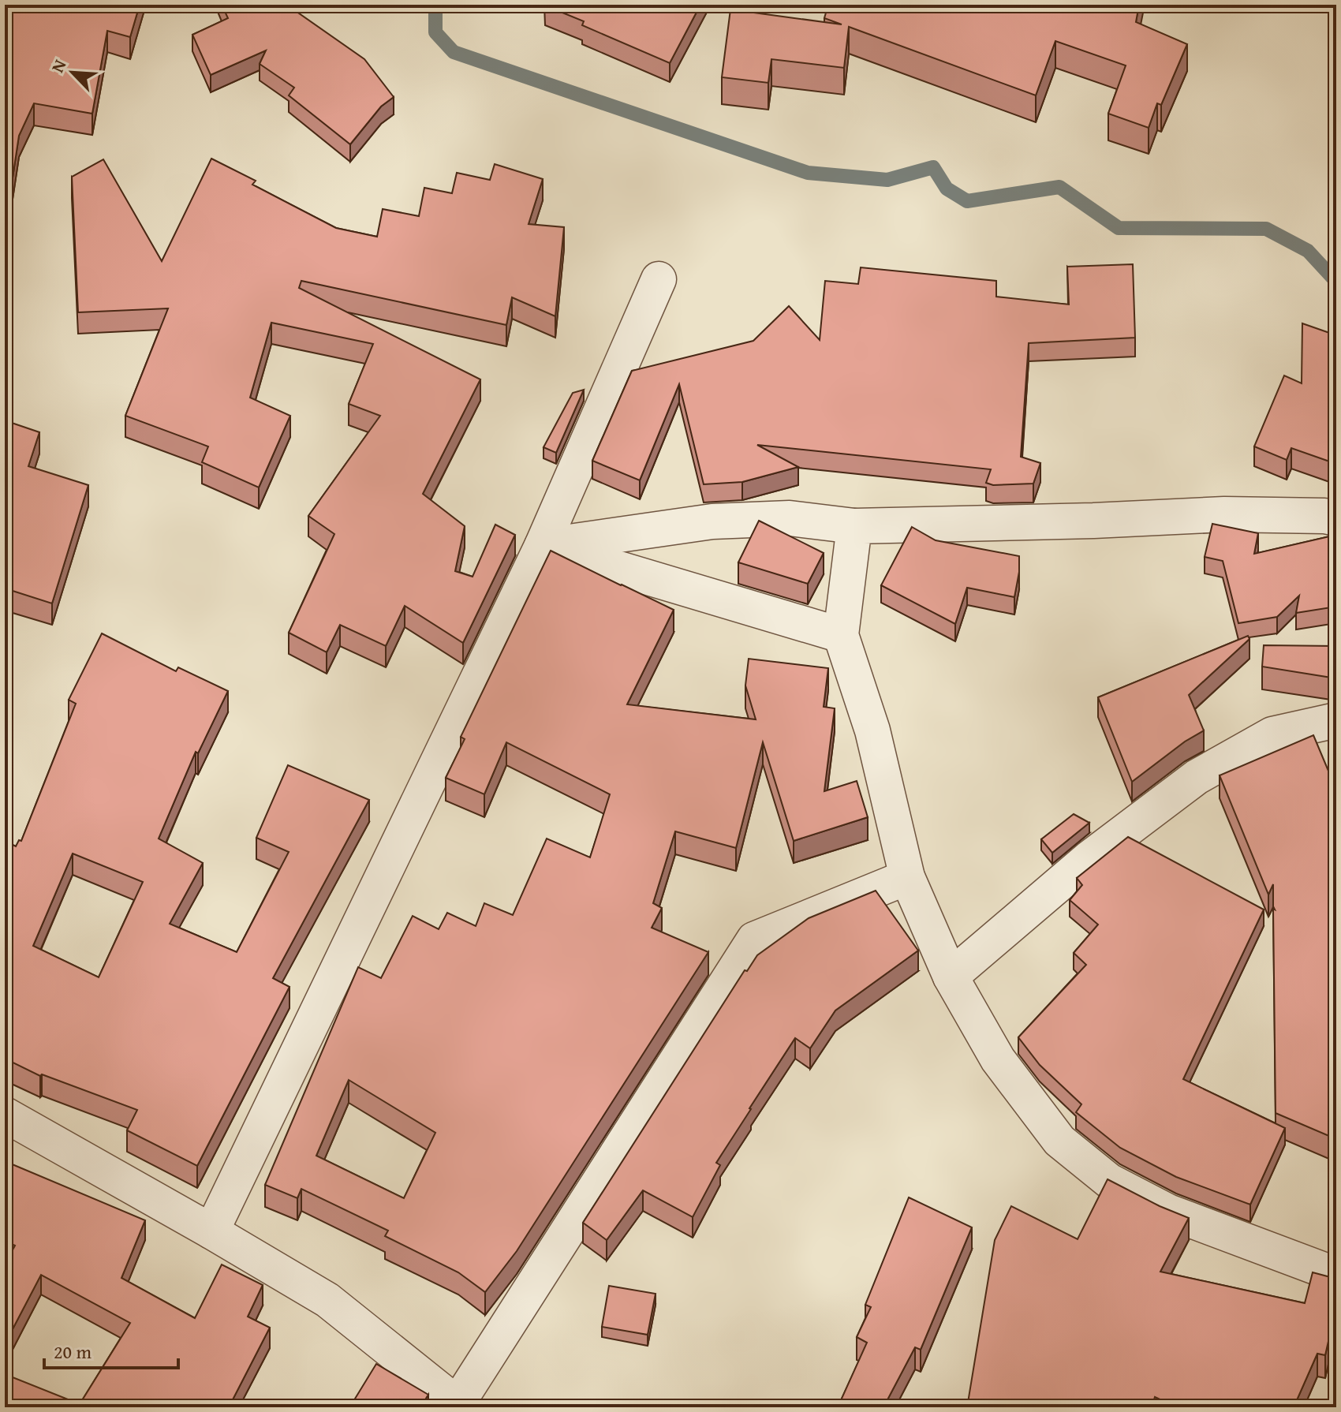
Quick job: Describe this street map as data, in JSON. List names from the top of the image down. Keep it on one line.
{"scale_bar":"20 m","north":"top left"}
